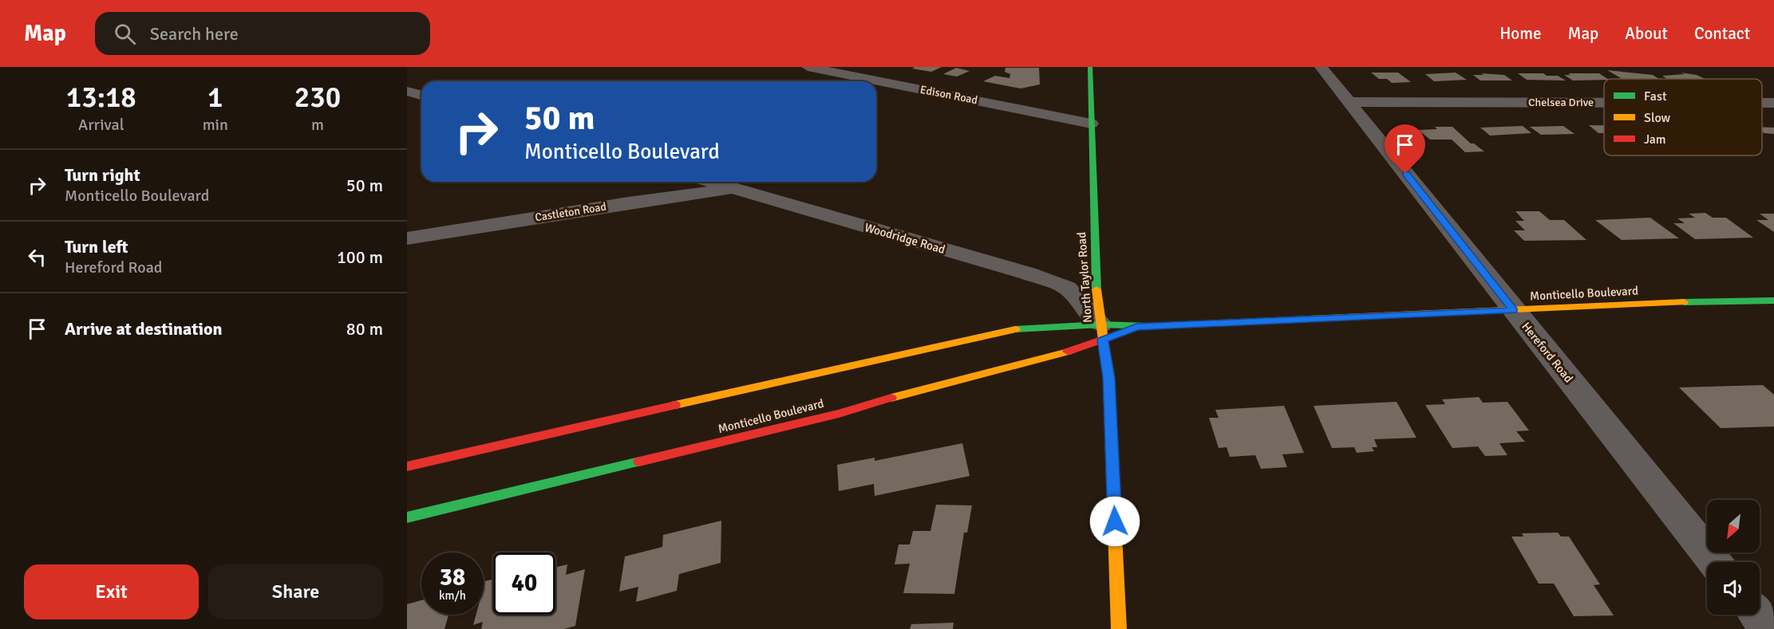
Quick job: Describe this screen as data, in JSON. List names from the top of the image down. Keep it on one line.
{"streets":{"main road":["North Taylor Road","Monticello Boulevard"],"street":["Edison Road","Chelsea Drive","Castleton Road","Woodridge Road","Hereford Road"]},"crossings":[["Edison Road","North Taylor Road"],["Chelsea Drive","Hereford Road"],["Castleton Road","Woodridge Road"],["Woodridge Road","North Taylor Road"],["Woodridge Road","Monticello Boulevard"],["North Taylor Road","Monticello Boulevard"],["Monticello Boulevard","Hereford Road"]],"legend":["Fast","Slow","Jam"],"north":"bottom left","page":{"header":"Map","search":"Search here","nav":["Home","Map","About","Contact"],"eta":["13:18","Arrival","1","min","230","m"],"turn":["50 m","Monticello Boulevard"],"list":[{"name":"Turn right","note":"Monticello Boulevard","value":"50 m"},{"name":"Turn left","note":"Hereford Road","value":"100 m"},{"name":"Arrive at destination","value":"80 m"}],"speed":"38 km/h","limit":"40","buttons":["Exit","Share"]}}
